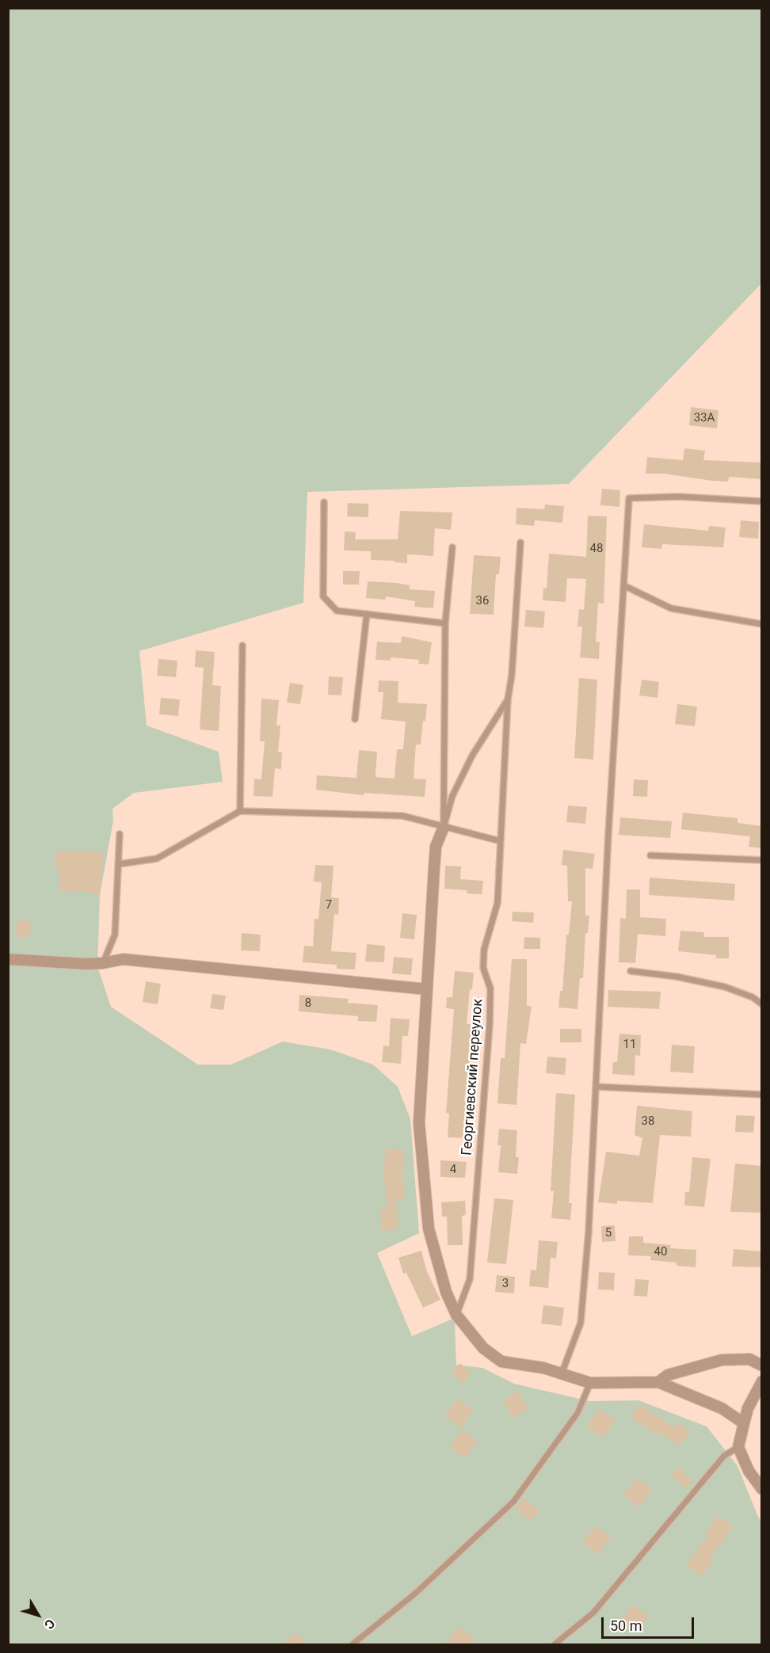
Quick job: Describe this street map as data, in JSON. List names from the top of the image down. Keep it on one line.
{"streets":{"lane":["Георгиевский переулок"]},"house_numbers":["33А","48","36","7","8","11","38","4","5","40","3"],"scale_bar":"50 m","north":"bottom right"}
